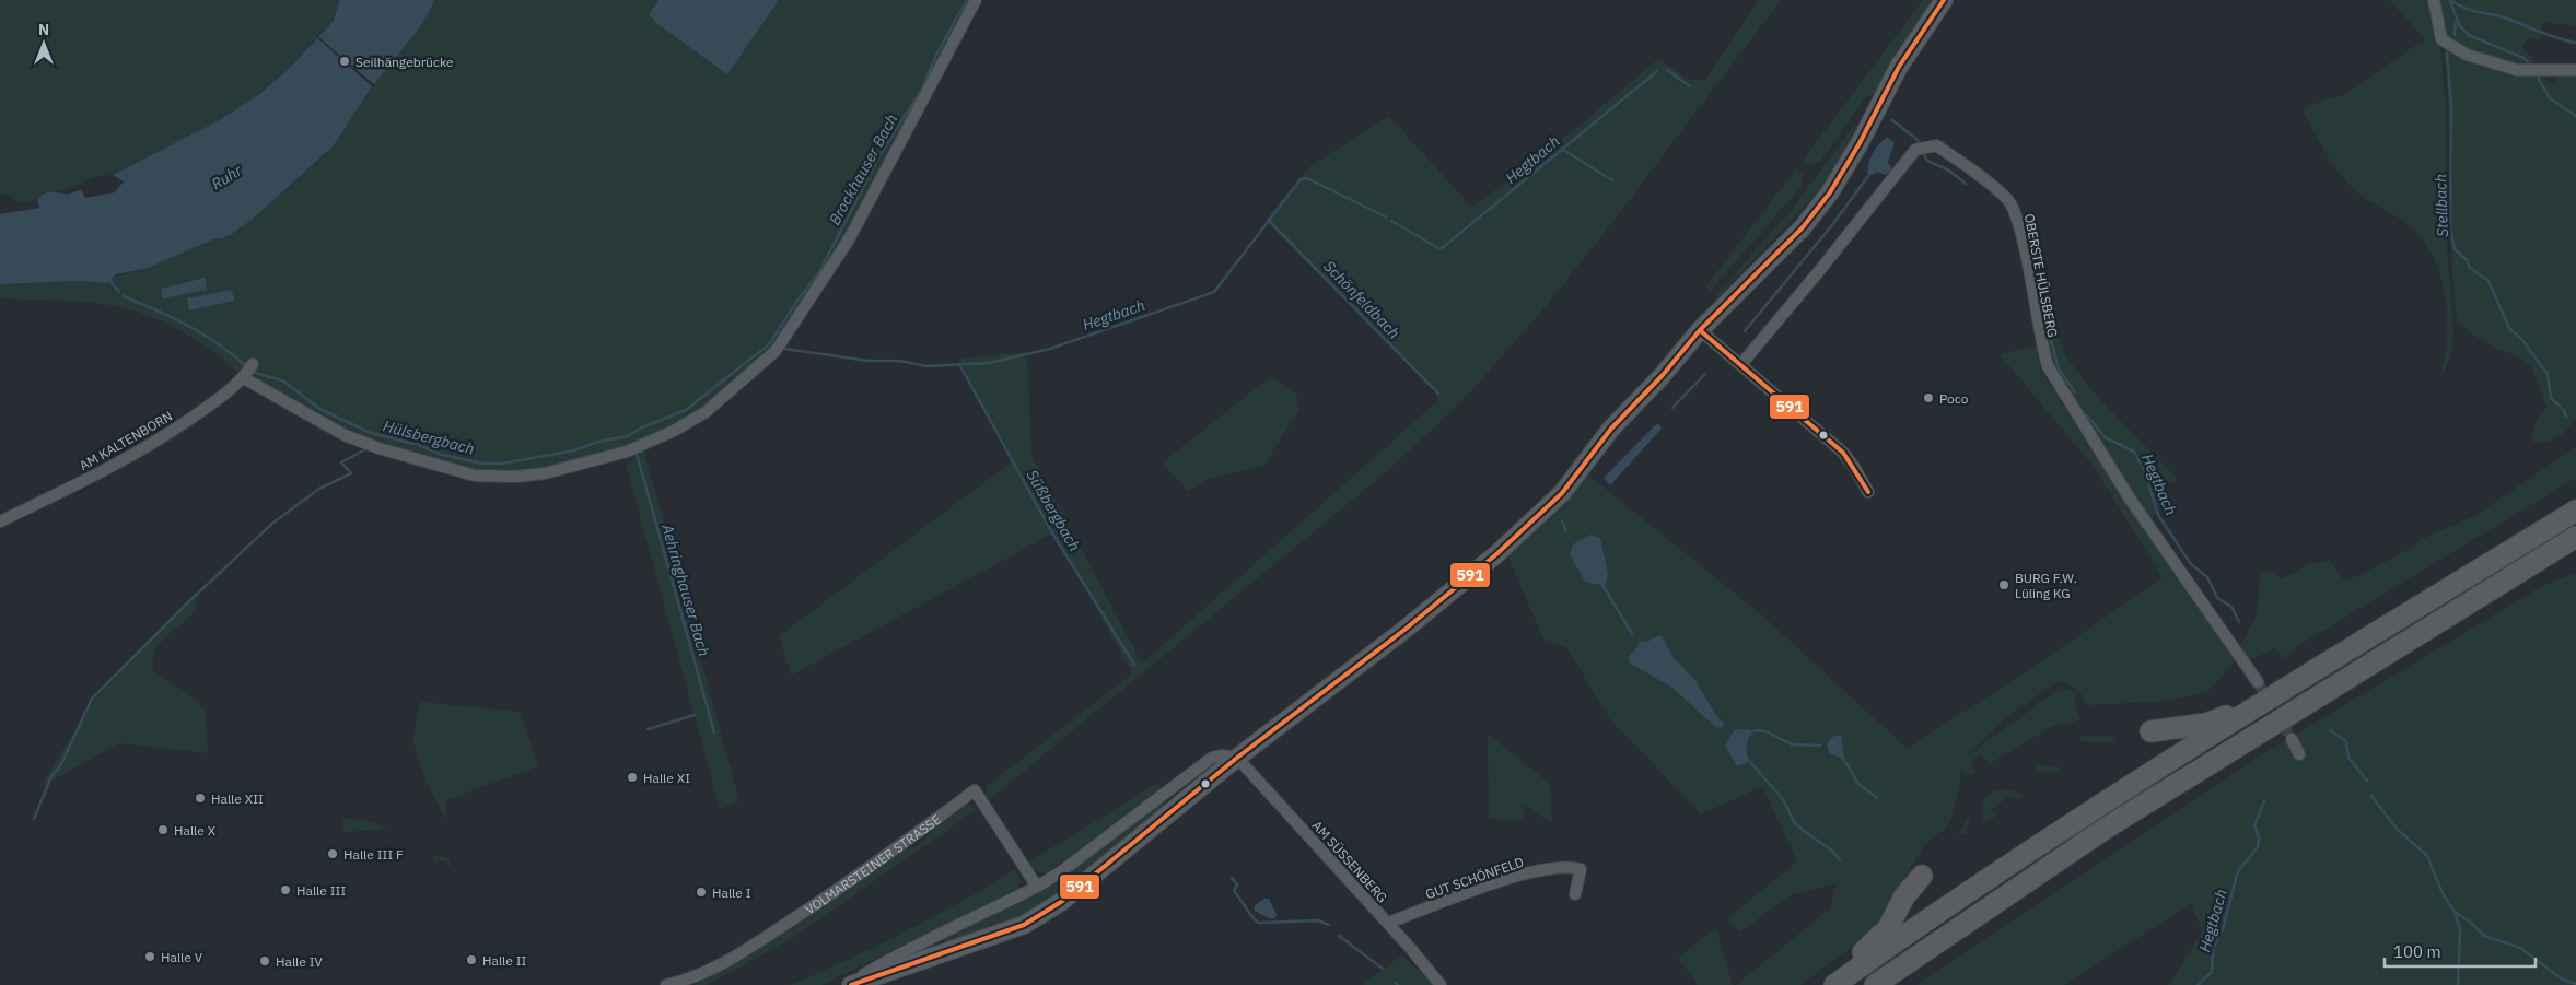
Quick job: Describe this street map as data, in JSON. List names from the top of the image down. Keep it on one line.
{"streets":{"street":["OBERSTE HÜLSBERG","AM KALTENBORN","AM SÜSSENBERG","VOLMARSTEINER STRASSE","GUT SCHÖNFELD"]},"crossings":[["AM SÜSSENBERG","GUT SCHÖNFELD"]],"water":["Hegtbach","Brockhauser Bach","Ruhr","Stellbach","Schönfeldbach","Hülsbergbach","Süßbergbach","Aehringhauser Bach"],"places":["Seilhängebrücke","Poco","BURG F.W. Lüling KG","Halle XI","Halle XII","Halle X","Halle III F","Halle III","Halle I","Halle V","Halle II","Halle IV"],"lines":["transit line 591"],"scale_bar":"100 m","north":"top"}
